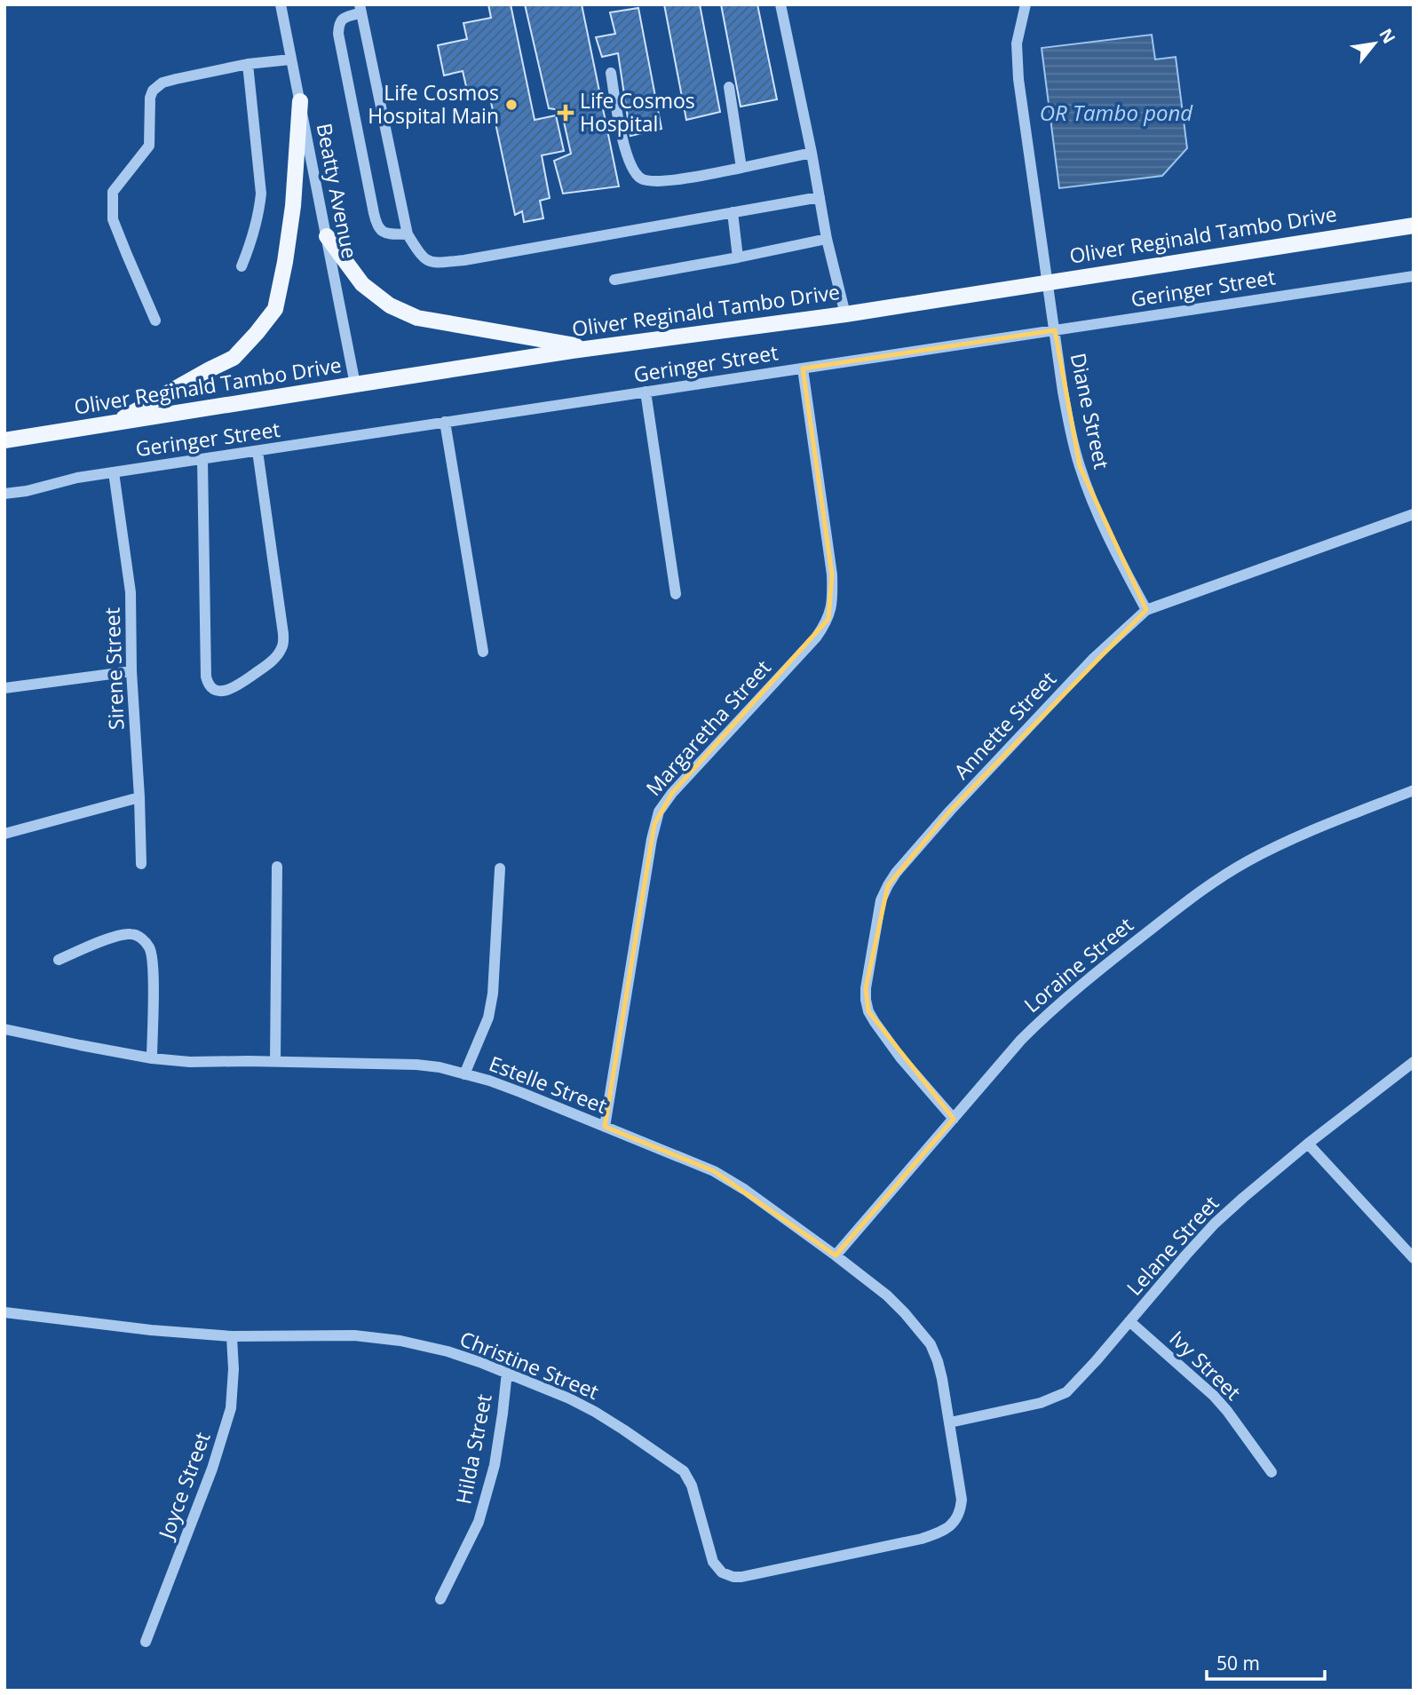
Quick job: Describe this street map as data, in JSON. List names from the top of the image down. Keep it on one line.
{"streets":{"main road":["Oliver Reginald Tambo Drive"],"street":["Beatty Avenue","Geringer Street","Diane Street","Sirene Street","Annette Street","Margaretha Street","Loraine Street","Estelle Street","Lelane Street","Christine Street","Ivy Street","Hilda Street","Joyce Street"]},"crossings":[["Beatty Avenue","Oliver Reginald Tambo Drive"],["Oliver Reginald Tambo Drive","Diane Street"],["Geringer Street","Diane Street"],["Geringer Street","Sirene Street"],["Geringer Street","Margaretha Street"],["Diane Street","Annette Street"],["Annette Street","Loraine Street"],["Margaretha Street","Estelle Street"],["Loraine Street","Estelle Street"],["Estelle Street","Lelane Street"],["Estelle Street","Christine Street"],["Lelane Street","Christine Street"],["Lelane Street","Ivy Street"],["Christine Street","Hilda Street"],["Christine Street","Joyce Street"]],"water":["OR Tambo pond"],"places":{"other":["Life Cosmos Hospital Main"],"health":["Life Cosmos Hospital"]},"scale_bar":"50 m","north":"top right"}
